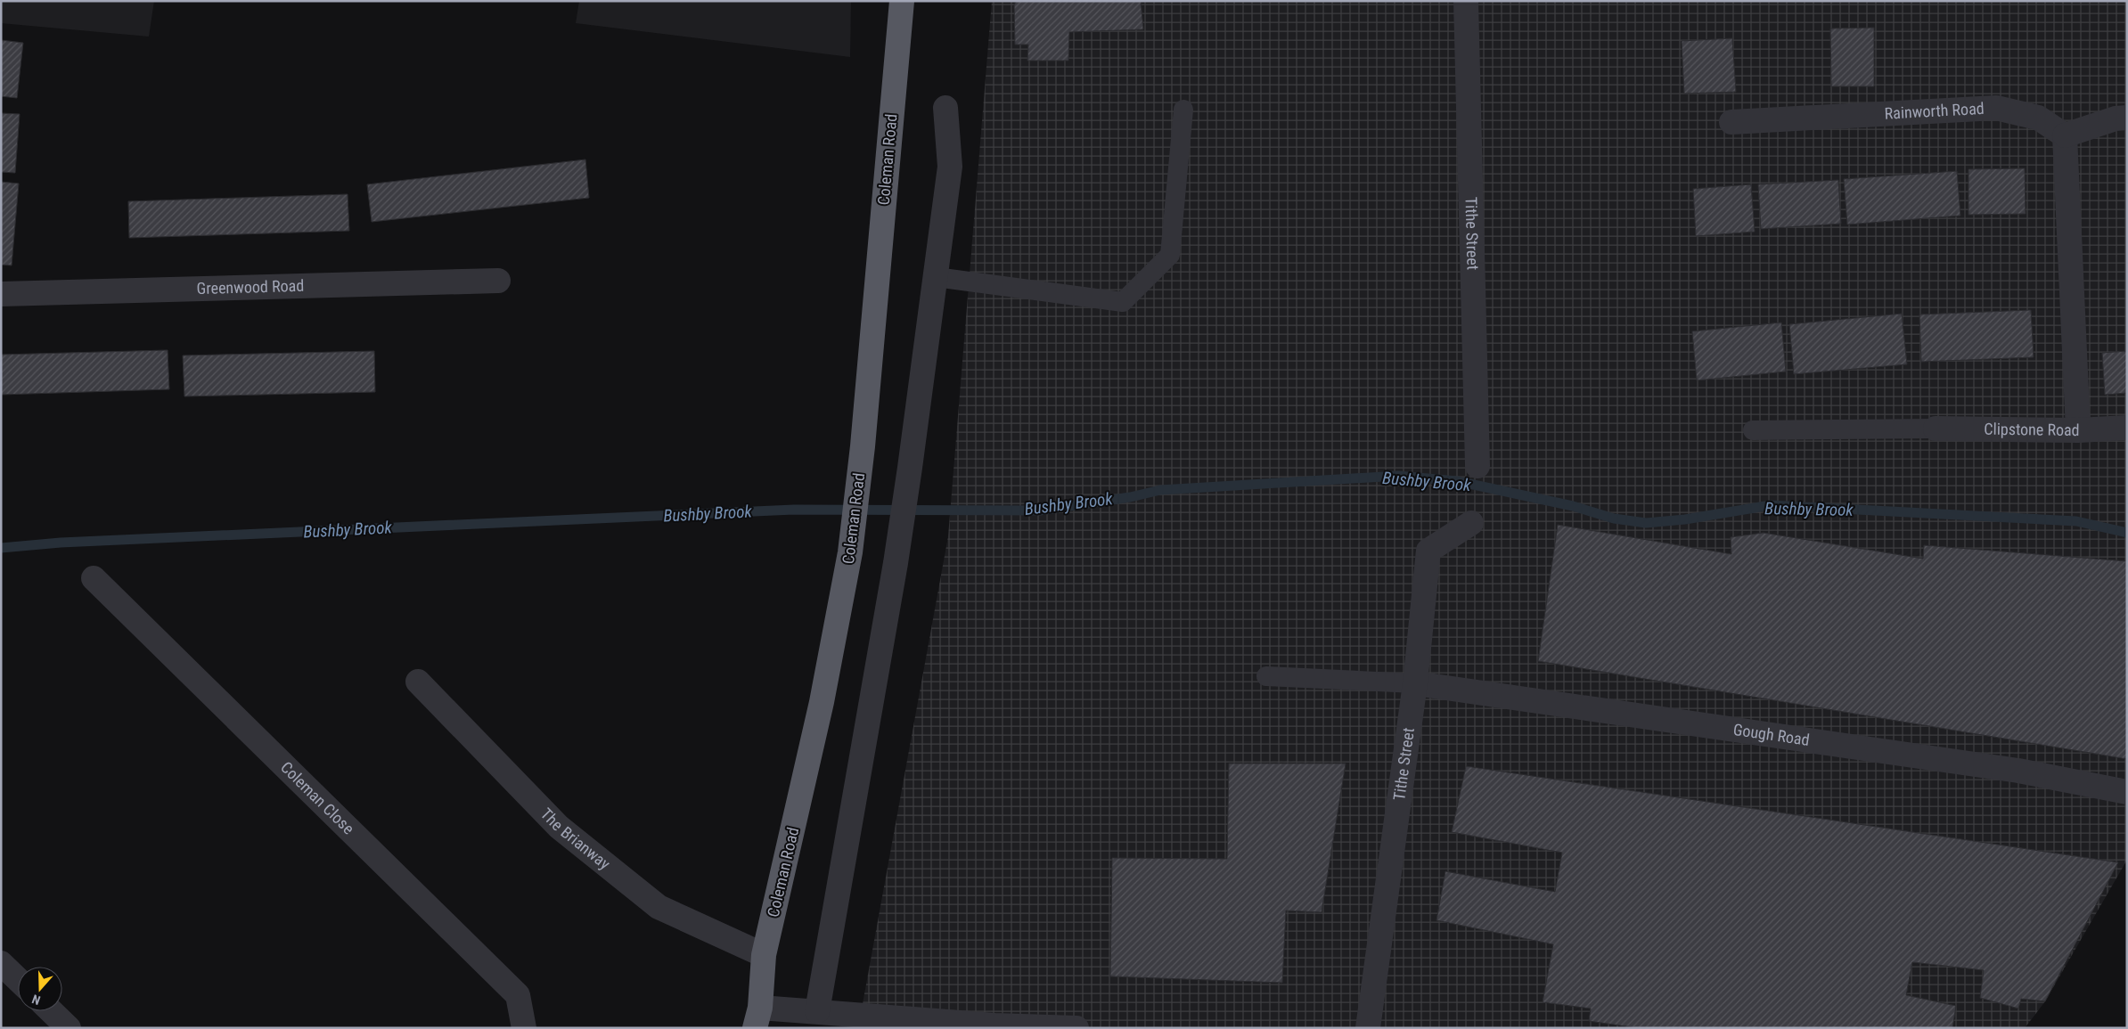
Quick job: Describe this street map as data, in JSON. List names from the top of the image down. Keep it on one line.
{"streets":{"highway":["Coleman Road"],"street":["Rainworth Road","Tithe Street","Greenwood Road","Clipstone Road","Gough Road","Coleman Close","The Brianway"]},"crossings":[["Coleman Road","The Brianway"],["Tithe Street","Gough Road"]],"water":["Bushby Brook"],"north":"bottom"}
